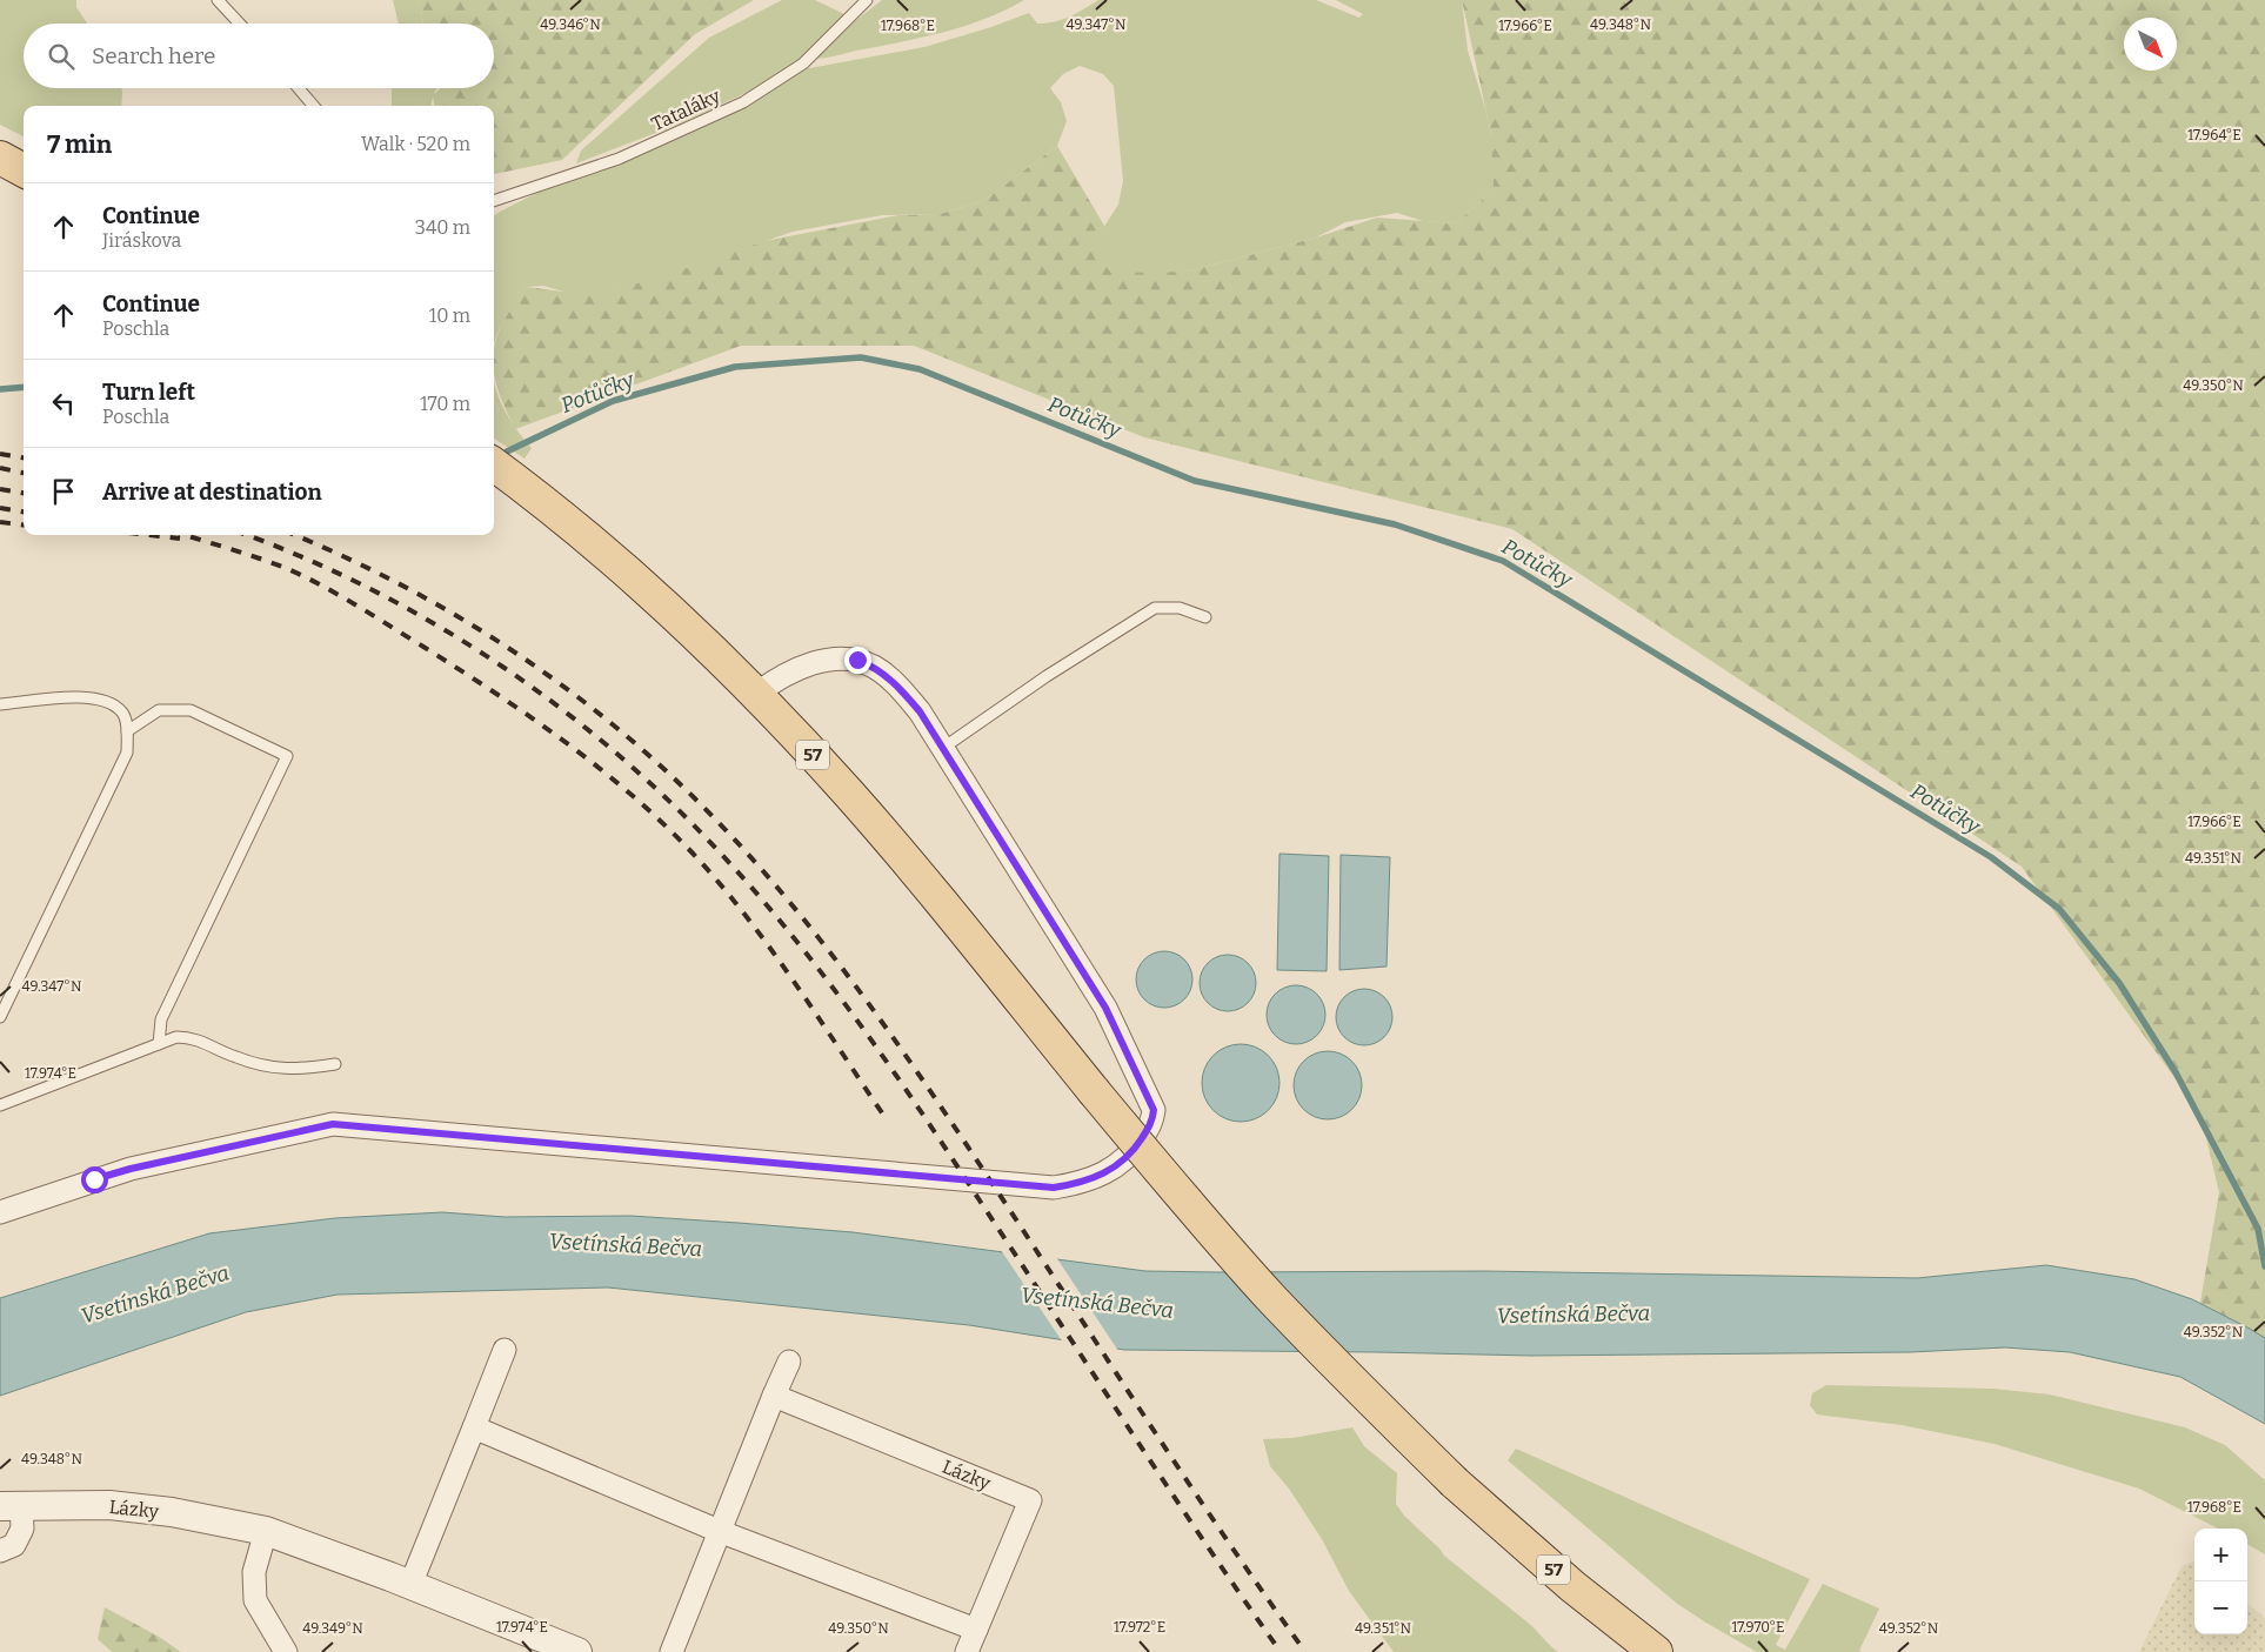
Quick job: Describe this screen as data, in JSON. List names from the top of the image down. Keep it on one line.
{"streets":{"main road":["57"],"street":["Lázky"],"lane":["Tataláky"]},"water":["Potůčky","Vsetínská Bečva"],"north":"bottom right","page":{"search":"Search here","heading":["7 min","Walk · 520 m"],"list":[["Continue","Jiráskova","340 m"],["Continue","Poschla","10 m"],["Turn left","Poschla","170 m"],"Arrive at destination"],"map_buttons":["+","−"]},"coordinates":["49.346°N","49.347°N","49.348°N","17.968°E","17.966°E","17.964°E","49.350°N","49.351°N","17.974°E","49.352°N","17.972°E","17.970°E","49.349°N"]}
